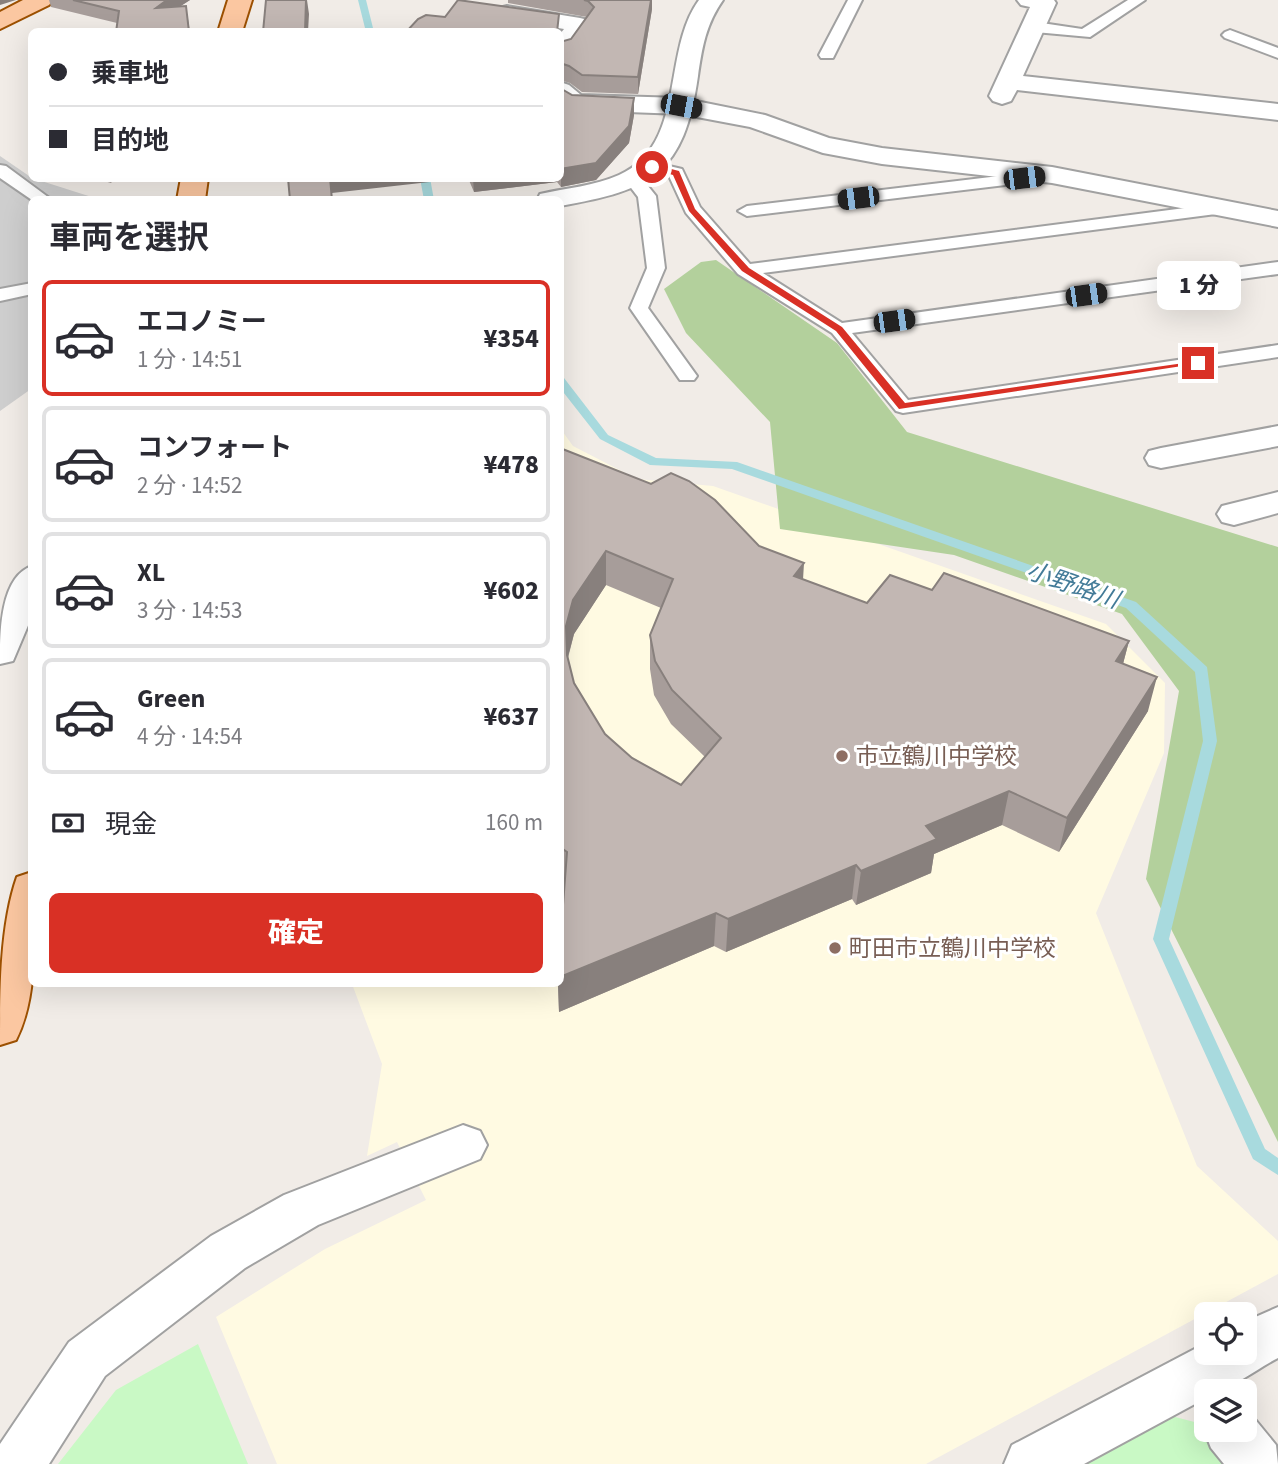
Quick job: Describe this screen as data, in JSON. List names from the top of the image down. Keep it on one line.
{"water":["小野路川"],"places":["市立鶴川中学校","町田市立鶴川中学校"],"page":{"banner":["乗車地","目的地"],"heading":"車両を選択","bubble":"1 分","list":[{"name":"エコノミー","note":"1 分 · 14:51","value":"¥354"},{"name":"コンフォート","note":"2 分 · 14:52","value":"¥478"},{"name":"XL","note":"3 分 · 14:53","value":"¥602"},{"name":"Green","note":"4 分 · 14:54","value":"¥637"}],"pay":["現金","160 m"],"buttons":"確定"}}
